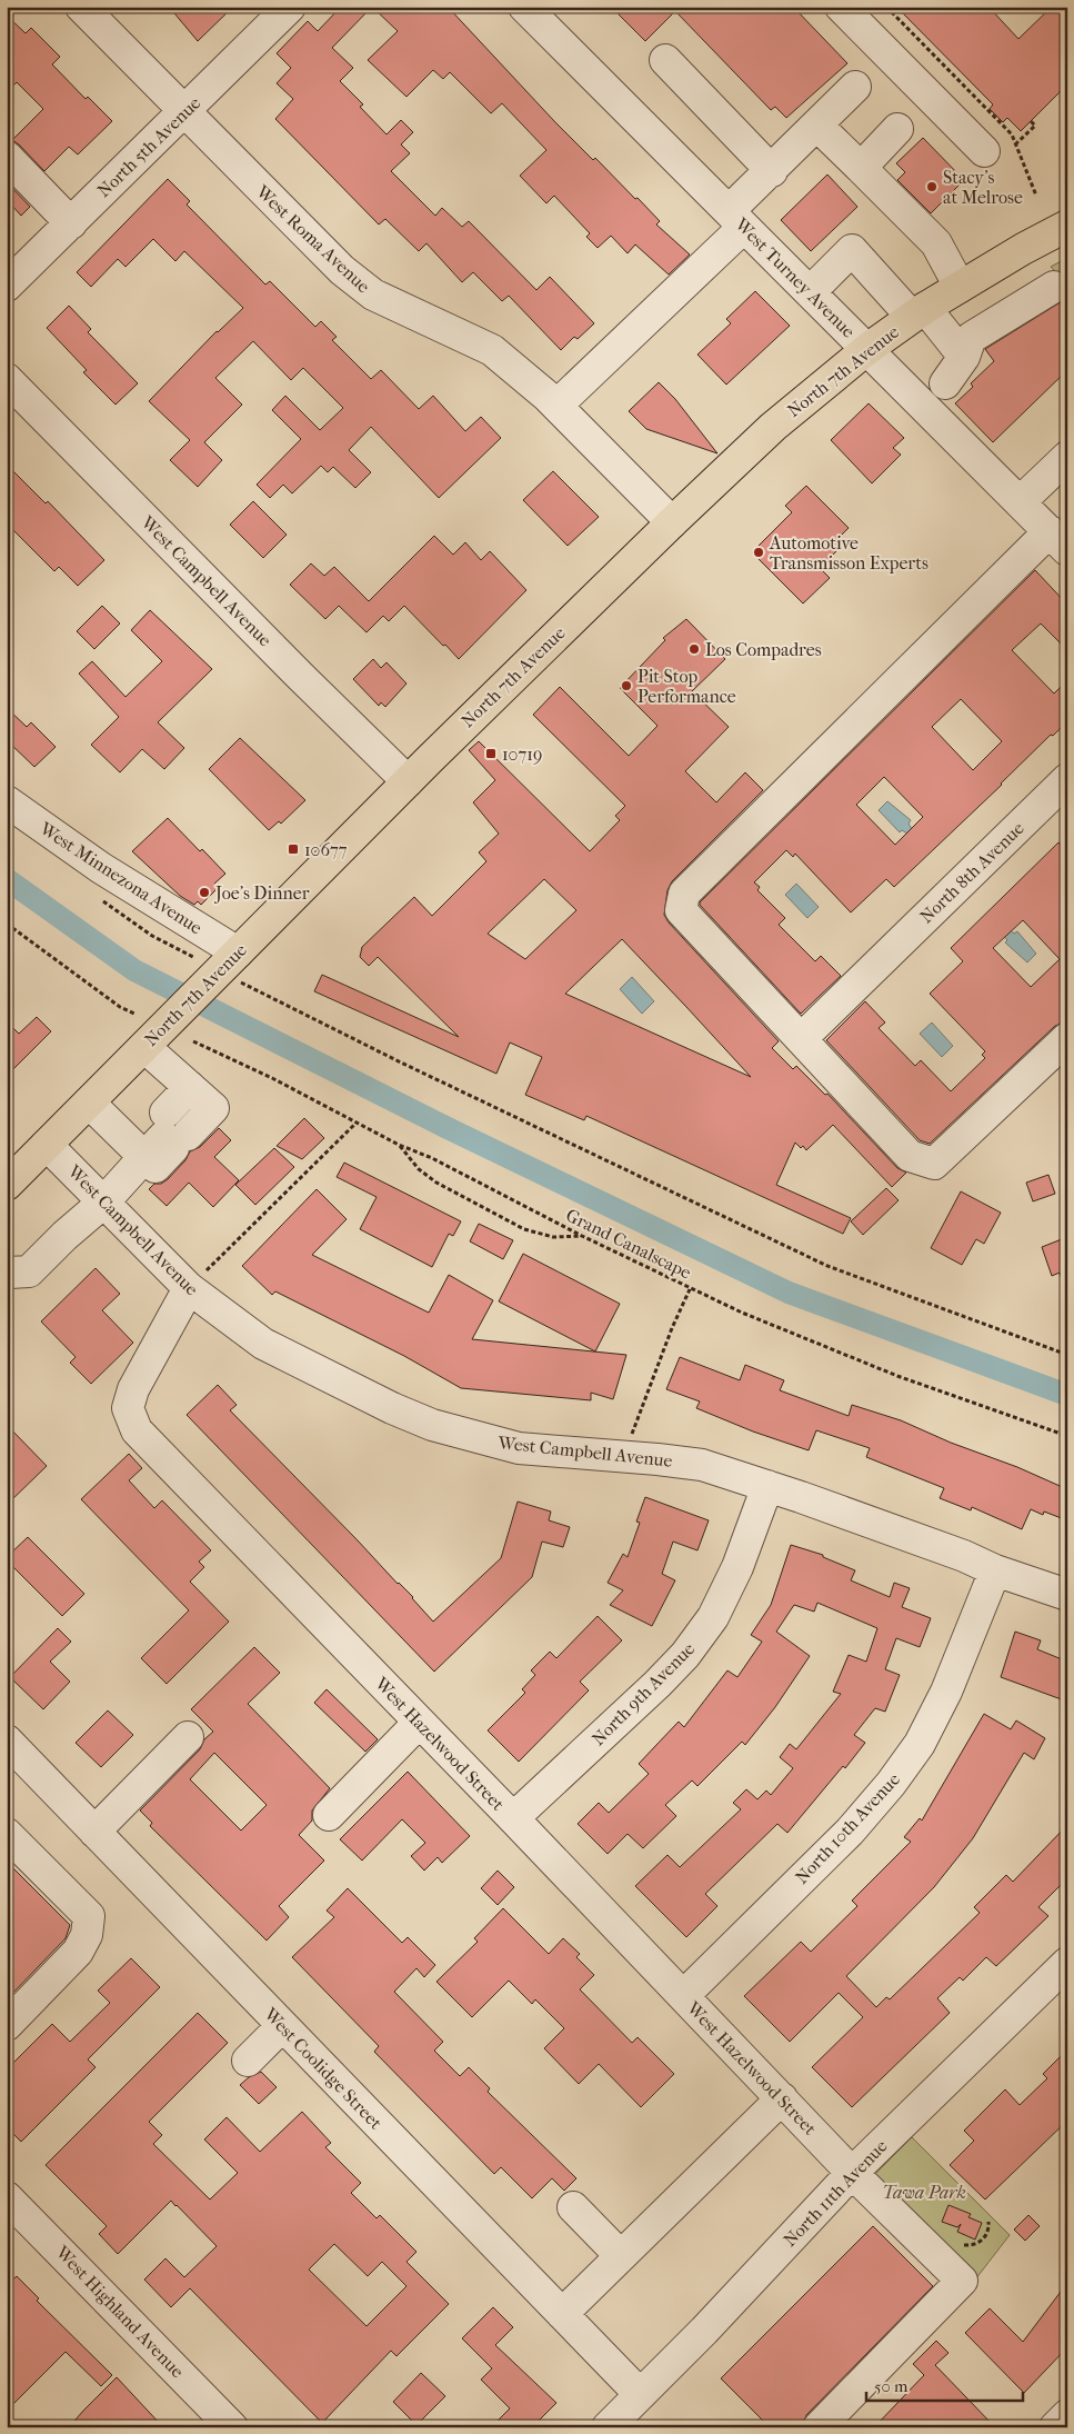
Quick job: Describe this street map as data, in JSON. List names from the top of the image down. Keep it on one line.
{"streets":{"main road":["North 7th Avenue"],"street":["North 5th Avenue","West Roma Avenue","West Turney Avenue","West Campbell Avenue","North 8th Avenue","West Minnezona Avenue","North 9th Avenue","West Hazelwood Street","North 10th Avenue","West Coolidge Street","North 11th Avenue","West Highland Avenue"],"path":["Grand Canalscape"]},"crossings":[["North 5th Avenue","West Roma Avenue"],["West Roma Avenue","North 7th Avenue"],["West Turney Avenue","North 7th Avenue"],["North 7th Avenue","West Campbell Avenue"],["North 7th Avenue","West Minnezona Avenue"],["West Campbell Avenue","North 9th Avenue"],["West Campbell Avenue","West Hazelwood Street"],["West Campbell Avenue","North 10th Avenue"],["North 9th Avenue","West Hazelwood Street"],["West Hazelwood Street","North 10th Avenue"],["West Hazelwood Street","North 11th Avenue"],["West Coolidge Street","North 11th Avenue"]],"parks":["Tawa Park"],"places":{"other":["Stacy’s at Melrose","Automotive Transmisson Experts","Los Compadres","Pit Stop Performance","Joe's Dinner"],"transit":["10719","10677"]},"scale_bar":"50 m"}
